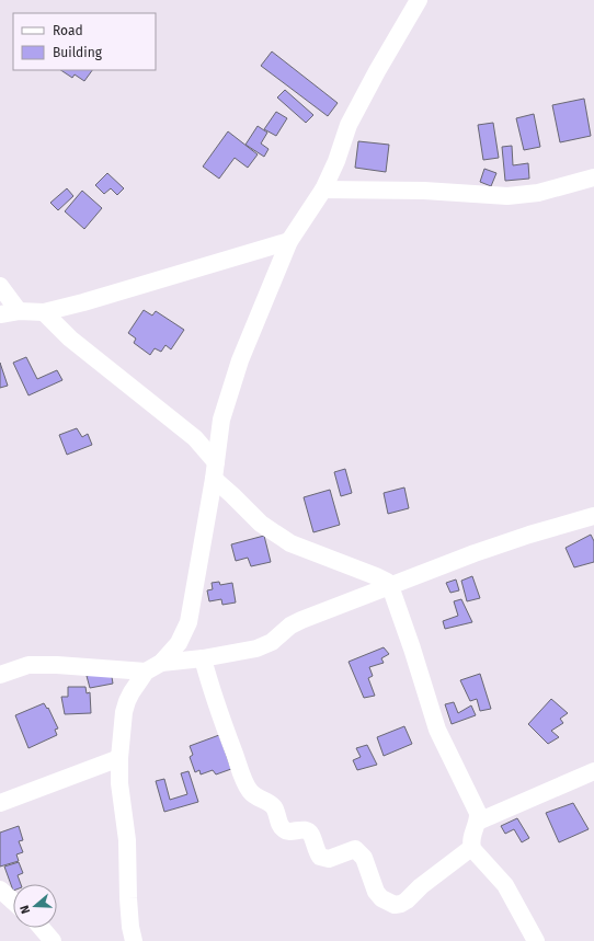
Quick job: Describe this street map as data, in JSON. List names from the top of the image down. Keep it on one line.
{"legend":["Road","Building"],"north":"left"}
